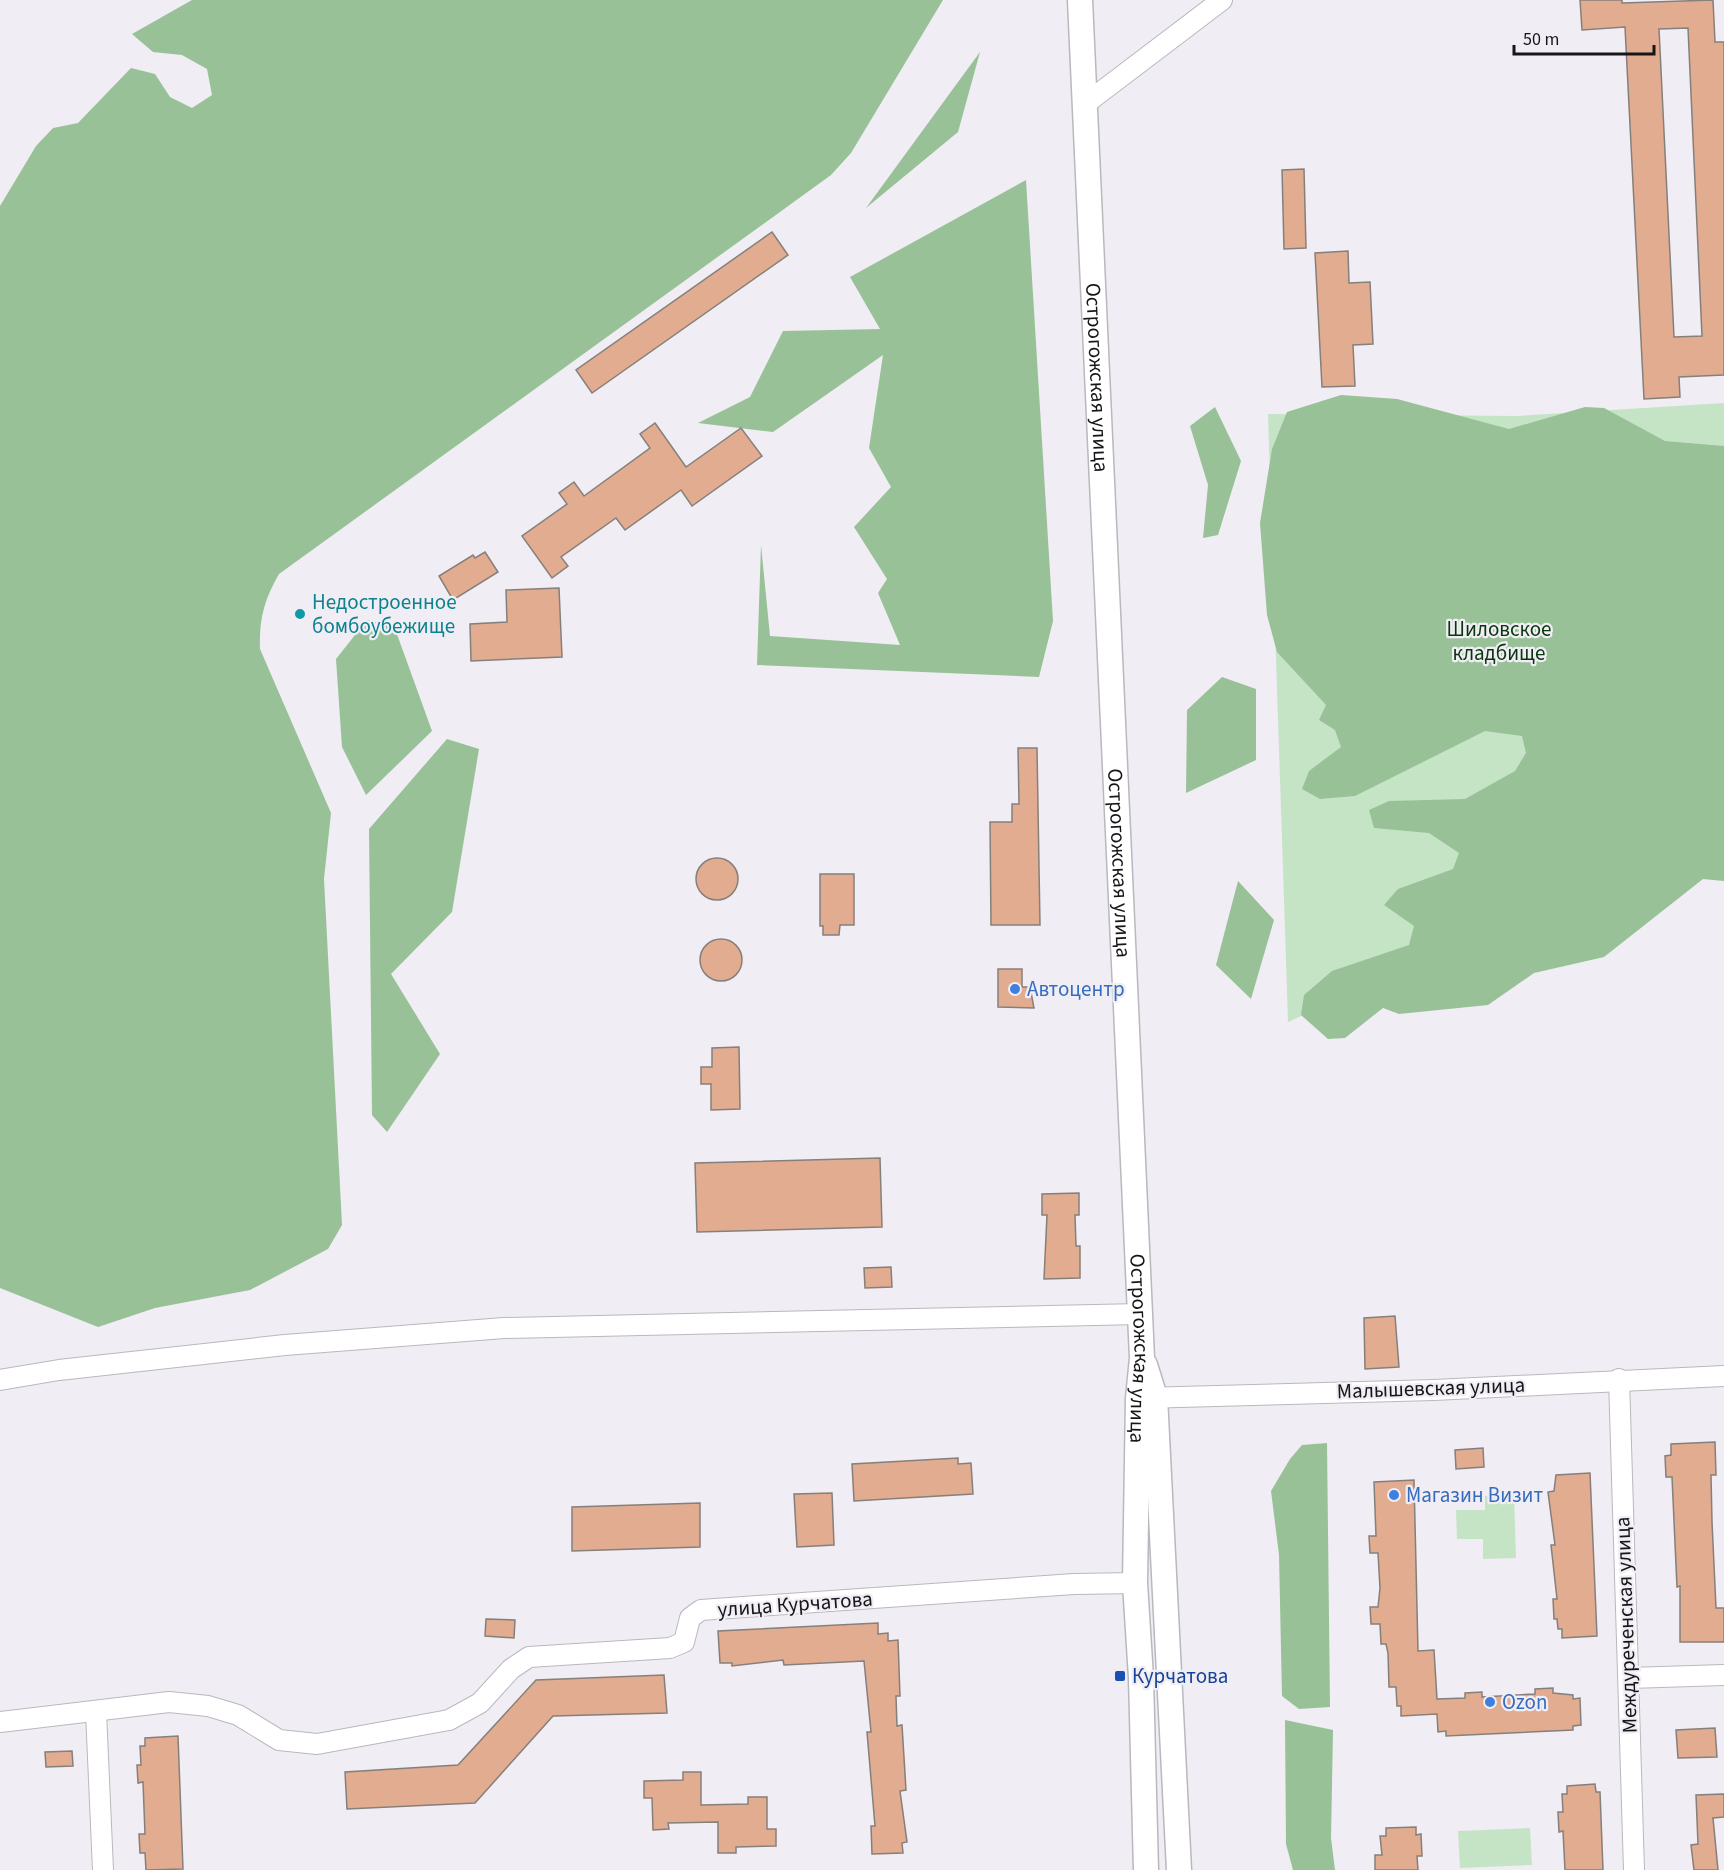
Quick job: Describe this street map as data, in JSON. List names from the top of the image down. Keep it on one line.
{"streets":{"street":["Острогожская улица","Малышевская улица","улица Курчатова","Междуреченская улица"]},"crossings":[["Острогожская улица","Малышевская улица"],["Острогожская улица","улица Курчатова"],["Малышевская улица","Междуреченская улица"]],"parks":["Шиловское кладбище"],"places":{"other":["Недостроенное бомбоубежище","Автоцентр","Магазин Визит","Ozon"],"transit":["Курчатова"]},"scale_bar":"50 m"}
